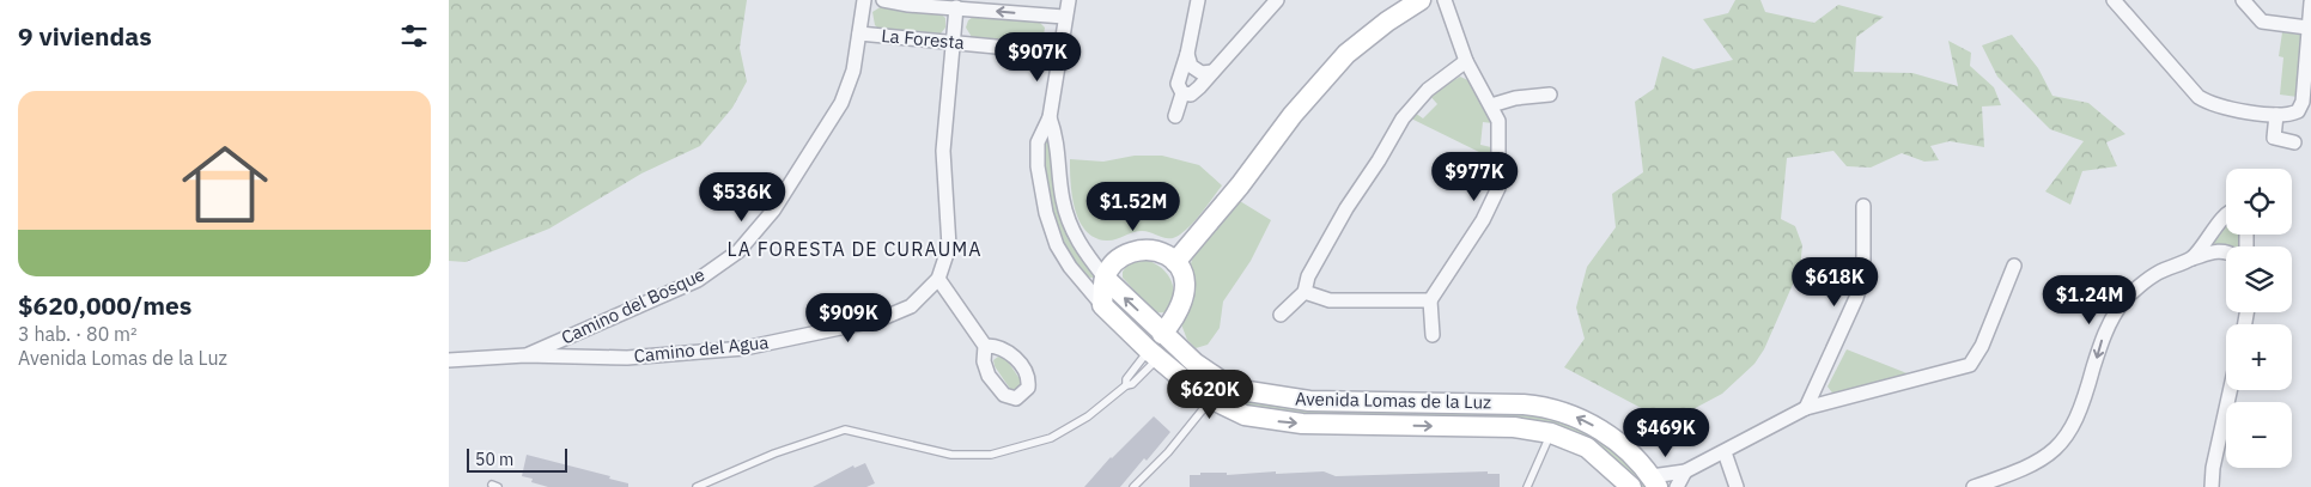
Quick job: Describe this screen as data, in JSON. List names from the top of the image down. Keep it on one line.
{"streets":{"street":["La Foresta","Camino del Bosque","Camino del Agua","Avenida Lomas de la Luz"]},"crossings":[["La Foresta","Camino del Bosque"],["La Foresta","Camino del Agua"],["La Foresta","Avenida Lomas de la Luz"],["Camino del Bosque","Camino del Agua"]],"districts":["LA FORESTA DE CURAUMA"],"scale_bar":"50 m","page":{"heading":"9 viviendas","price":["$907K","$977K","$536K","$1.52M","$618K","$1.24M","$909K","$620K","$469K"],"list":[{"name":"$620,000/mes","note":"3 hab. · 80 m² · Avenida Lomas de la Luz"}],"map_buttons":["+","−"],"scale":"50 m"}}
